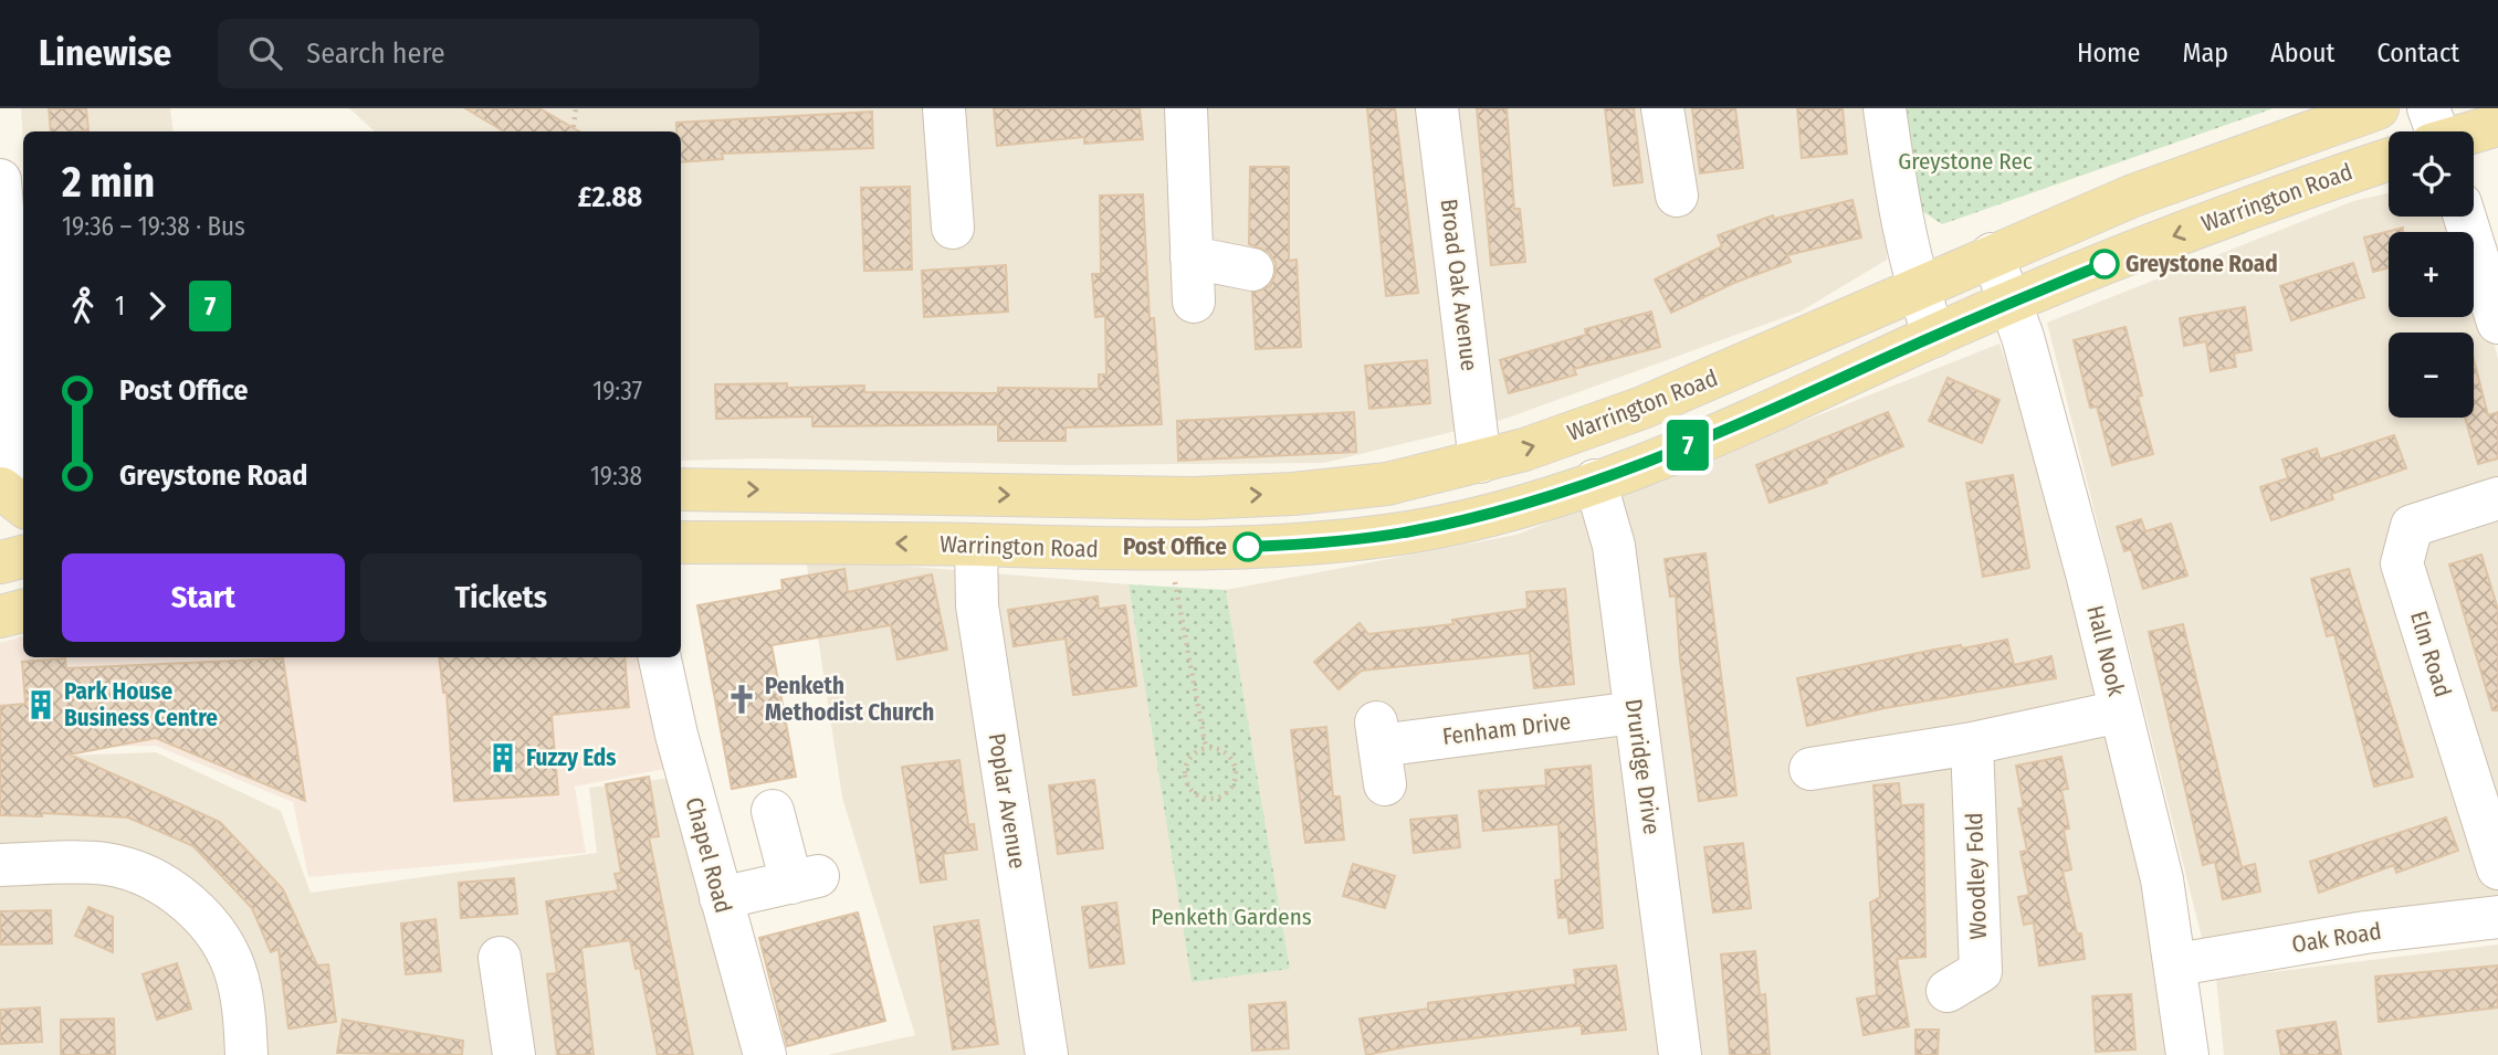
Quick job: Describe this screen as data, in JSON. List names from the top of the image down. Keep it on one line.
{"streets":{"main road":["Warrington Road"],"street":["Broad Oak Avenue","Hall Nook","Elm Road","Fenham Drive","Druridge Drive","Poplar Avenue","Chapel Road","Woodley Fold","Oak Road"]},"crossings":[["Warrington Road","Broad Oak Avenue"],["Warrington Road","Hall Nook"],["Warrington Road","Druridge Drive"],["Warrington Road","Poplar Avenue"],["Hall Nook","Oak Road"],["Fenham Drive","Druridge Drive"]],"parks":["Greystone Rec","Penketh Gardens"],"places":{"other":["Greystone Road","Post Office"],"church":["Penketh Methodist Church"],"building":["Park House Business Centre","Fuzzy Eds"]},"lines":["bus line 7"],"page":{"header":"Linewise","search":"Search here","nav":["Home","Map","About","Contact"],"on_map":"7","map_buttons":["+","−"],"heading":["2 min","19:36 – 19:38 · Bus","£2.88"],"legs":["1","7"],"list":[{"name":"Post Office","value":"19:37"},{"name":"Greystone Road","value":"19:38"}],"buttons":["Start","Tickets"]}}
